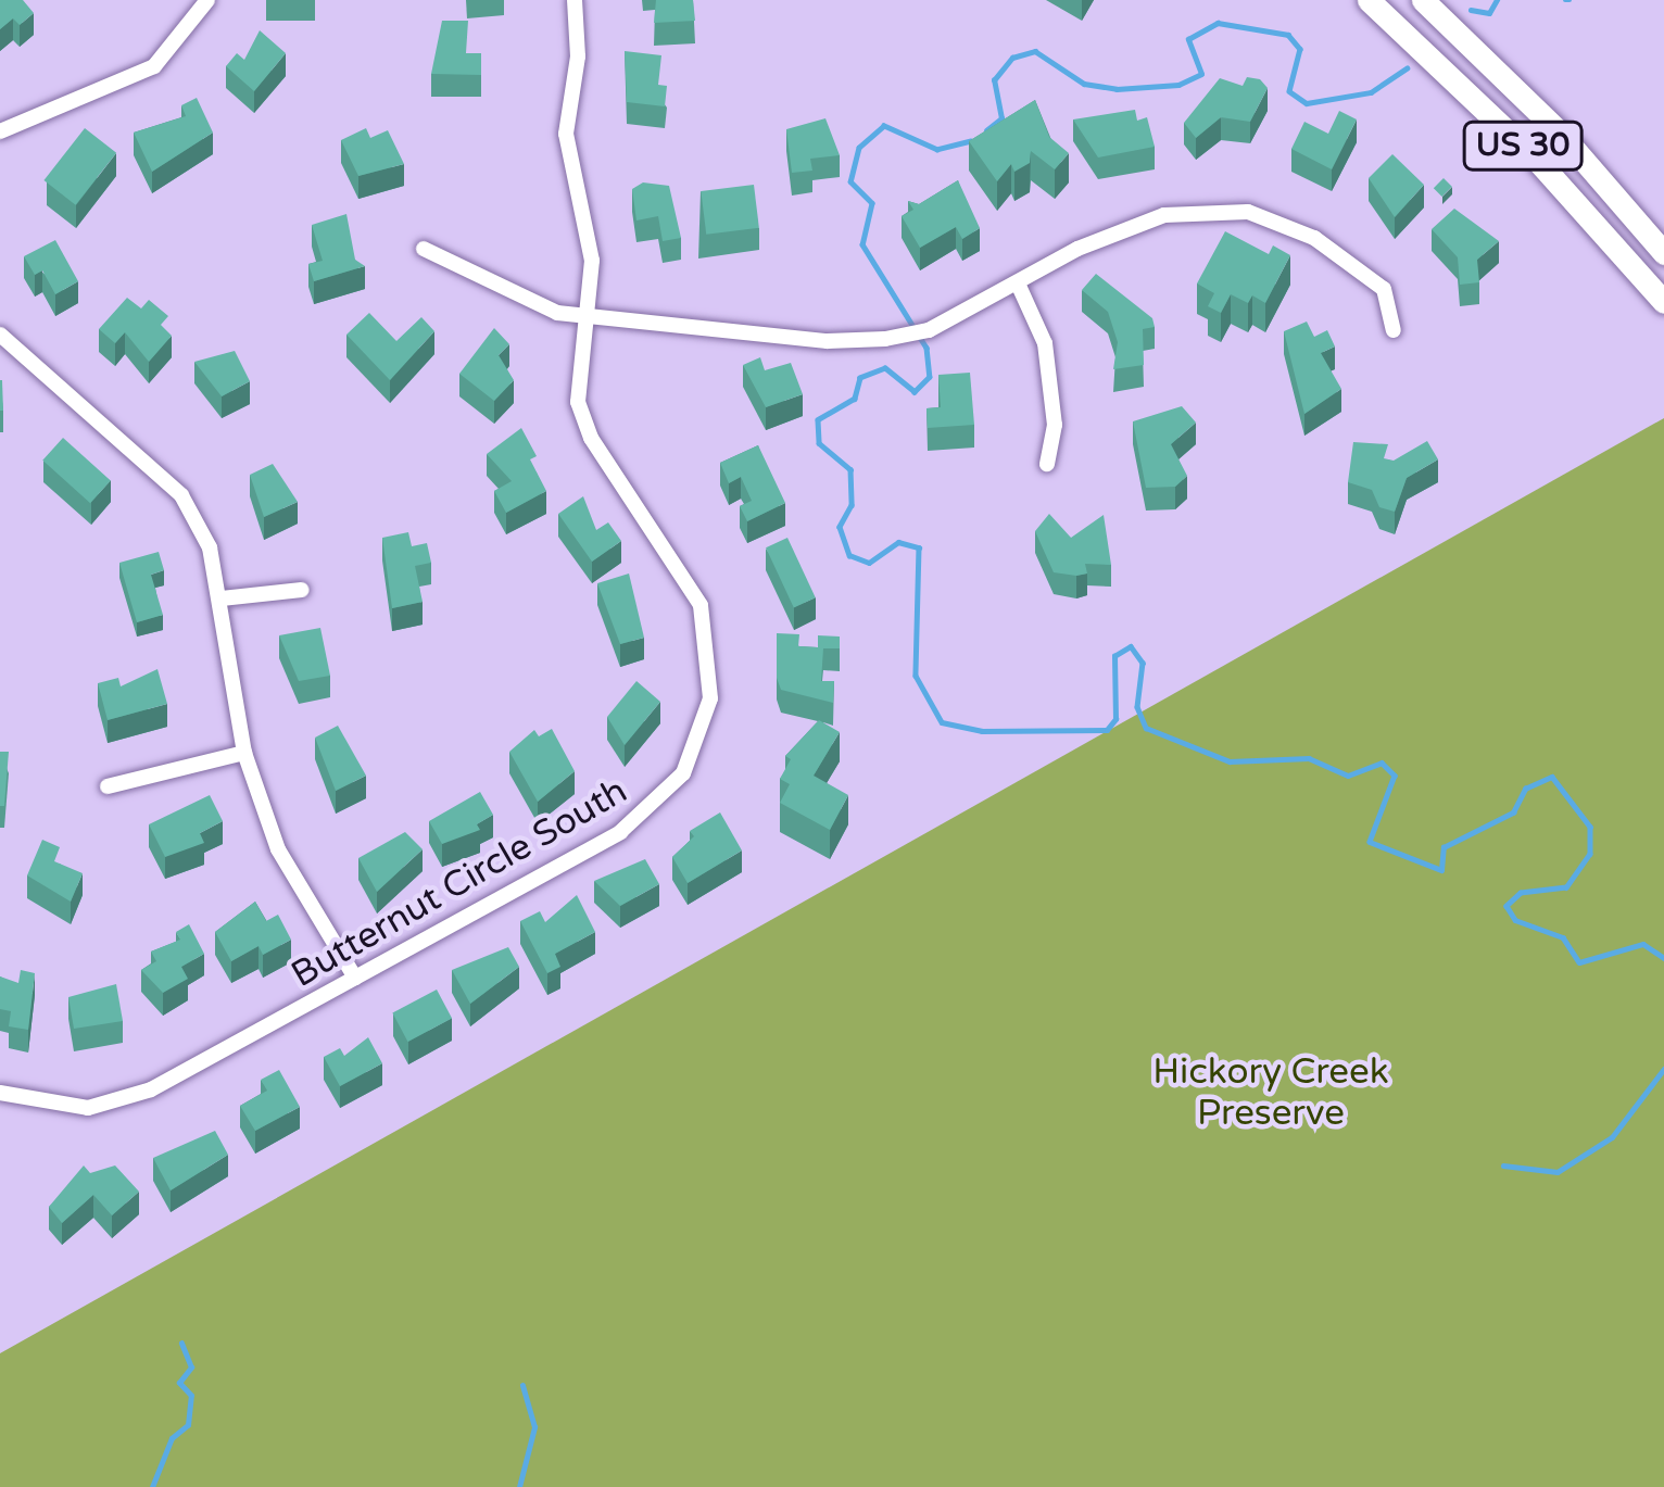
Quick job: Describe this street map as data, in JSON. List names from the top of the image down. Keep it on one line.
{"streets":{"main road":["US 30"],"street":["Butternut Circle South"]},"parks":["Hickory Creek Preserve"]}
